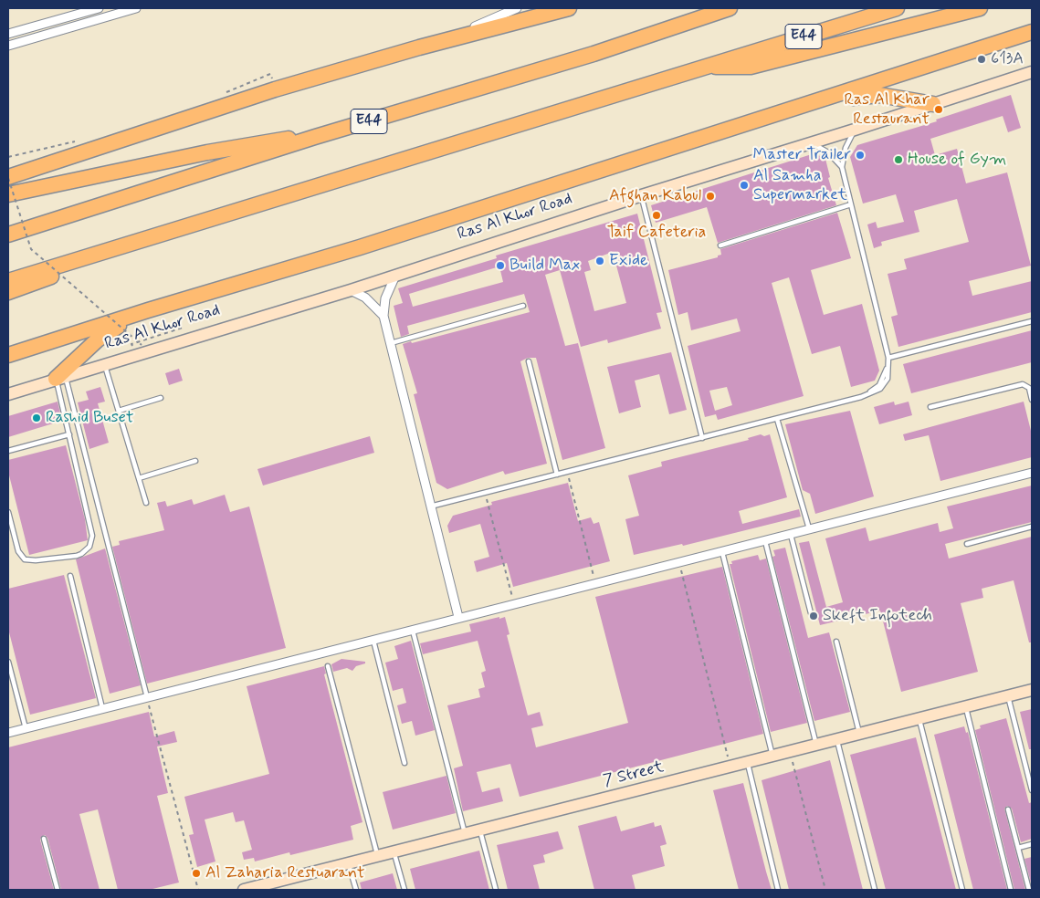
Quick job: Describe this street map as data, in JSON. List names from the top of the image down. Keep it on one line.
{"streets":{"highway":["E44"],"street":["Ras Al Khor Road","7 Street"]},"places":["613A","Ras Al Khar Restaurant","Master Trailer","House of Gym","Al Samha Supermarket","Afghan Kabul","Taif Cafeteria","Exide","Build Max","Rashid Buset","Skeft Infotech","Al Zaharia Restuarant"]}
